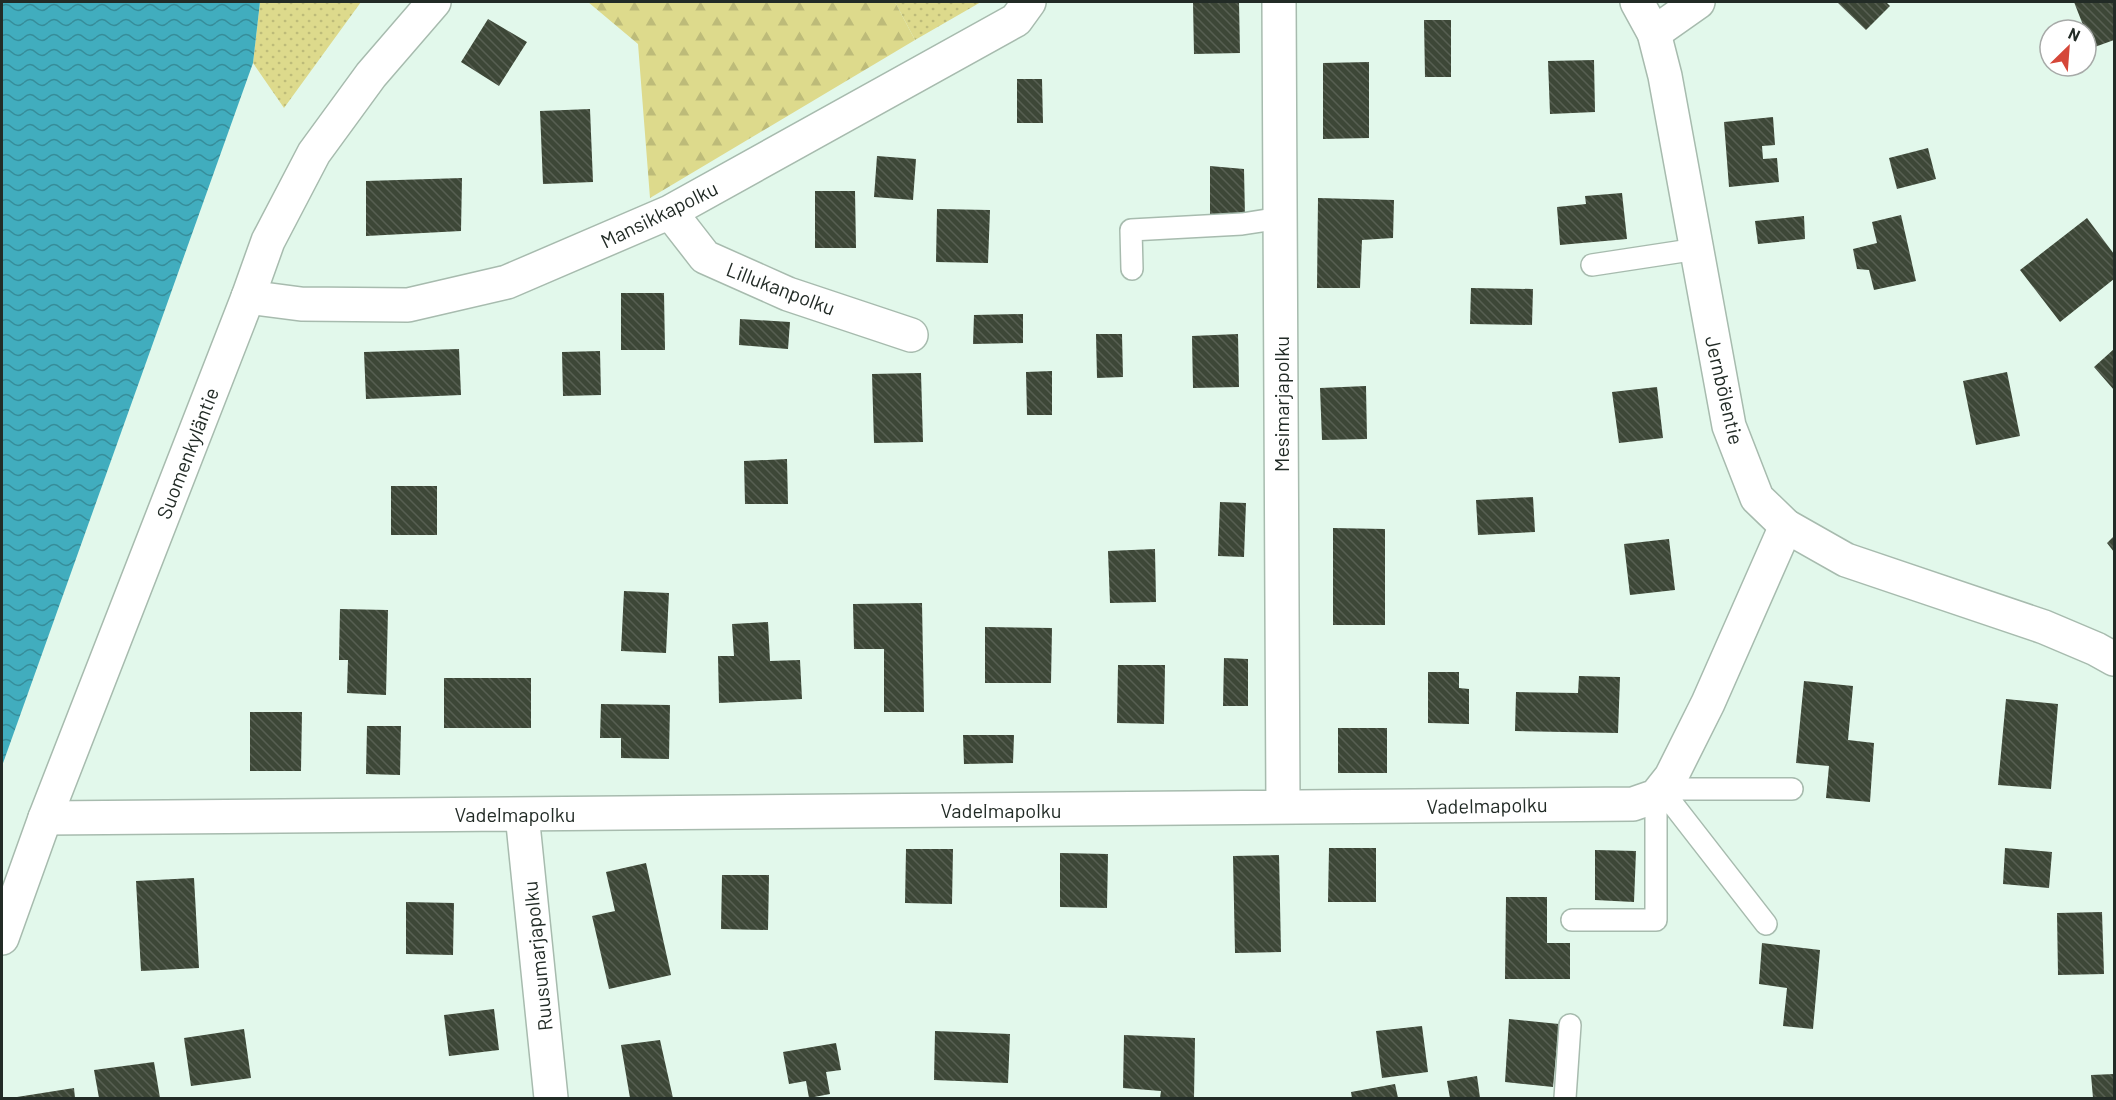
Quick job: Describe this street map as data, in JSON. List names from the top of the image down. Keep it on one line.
{"streets":{"street":["Mansikkapolku","Lillukanpolku","Jernbölentie","Mesimarjapolku","Suomenkyläntie","Vadelmapolku","Ruusumarjapolku"]},"crossings":[["Mansikkapolku","Lillukanpolku"],["Mansikkapolku","Suomenkyläntie"],["Mesimarjapolku","Vadelmapolku"],["Suomenkyläntie","Vadelmapolku"],["Vadelmapolku","Ruusumarjapolku"]],"north":"top right"}
